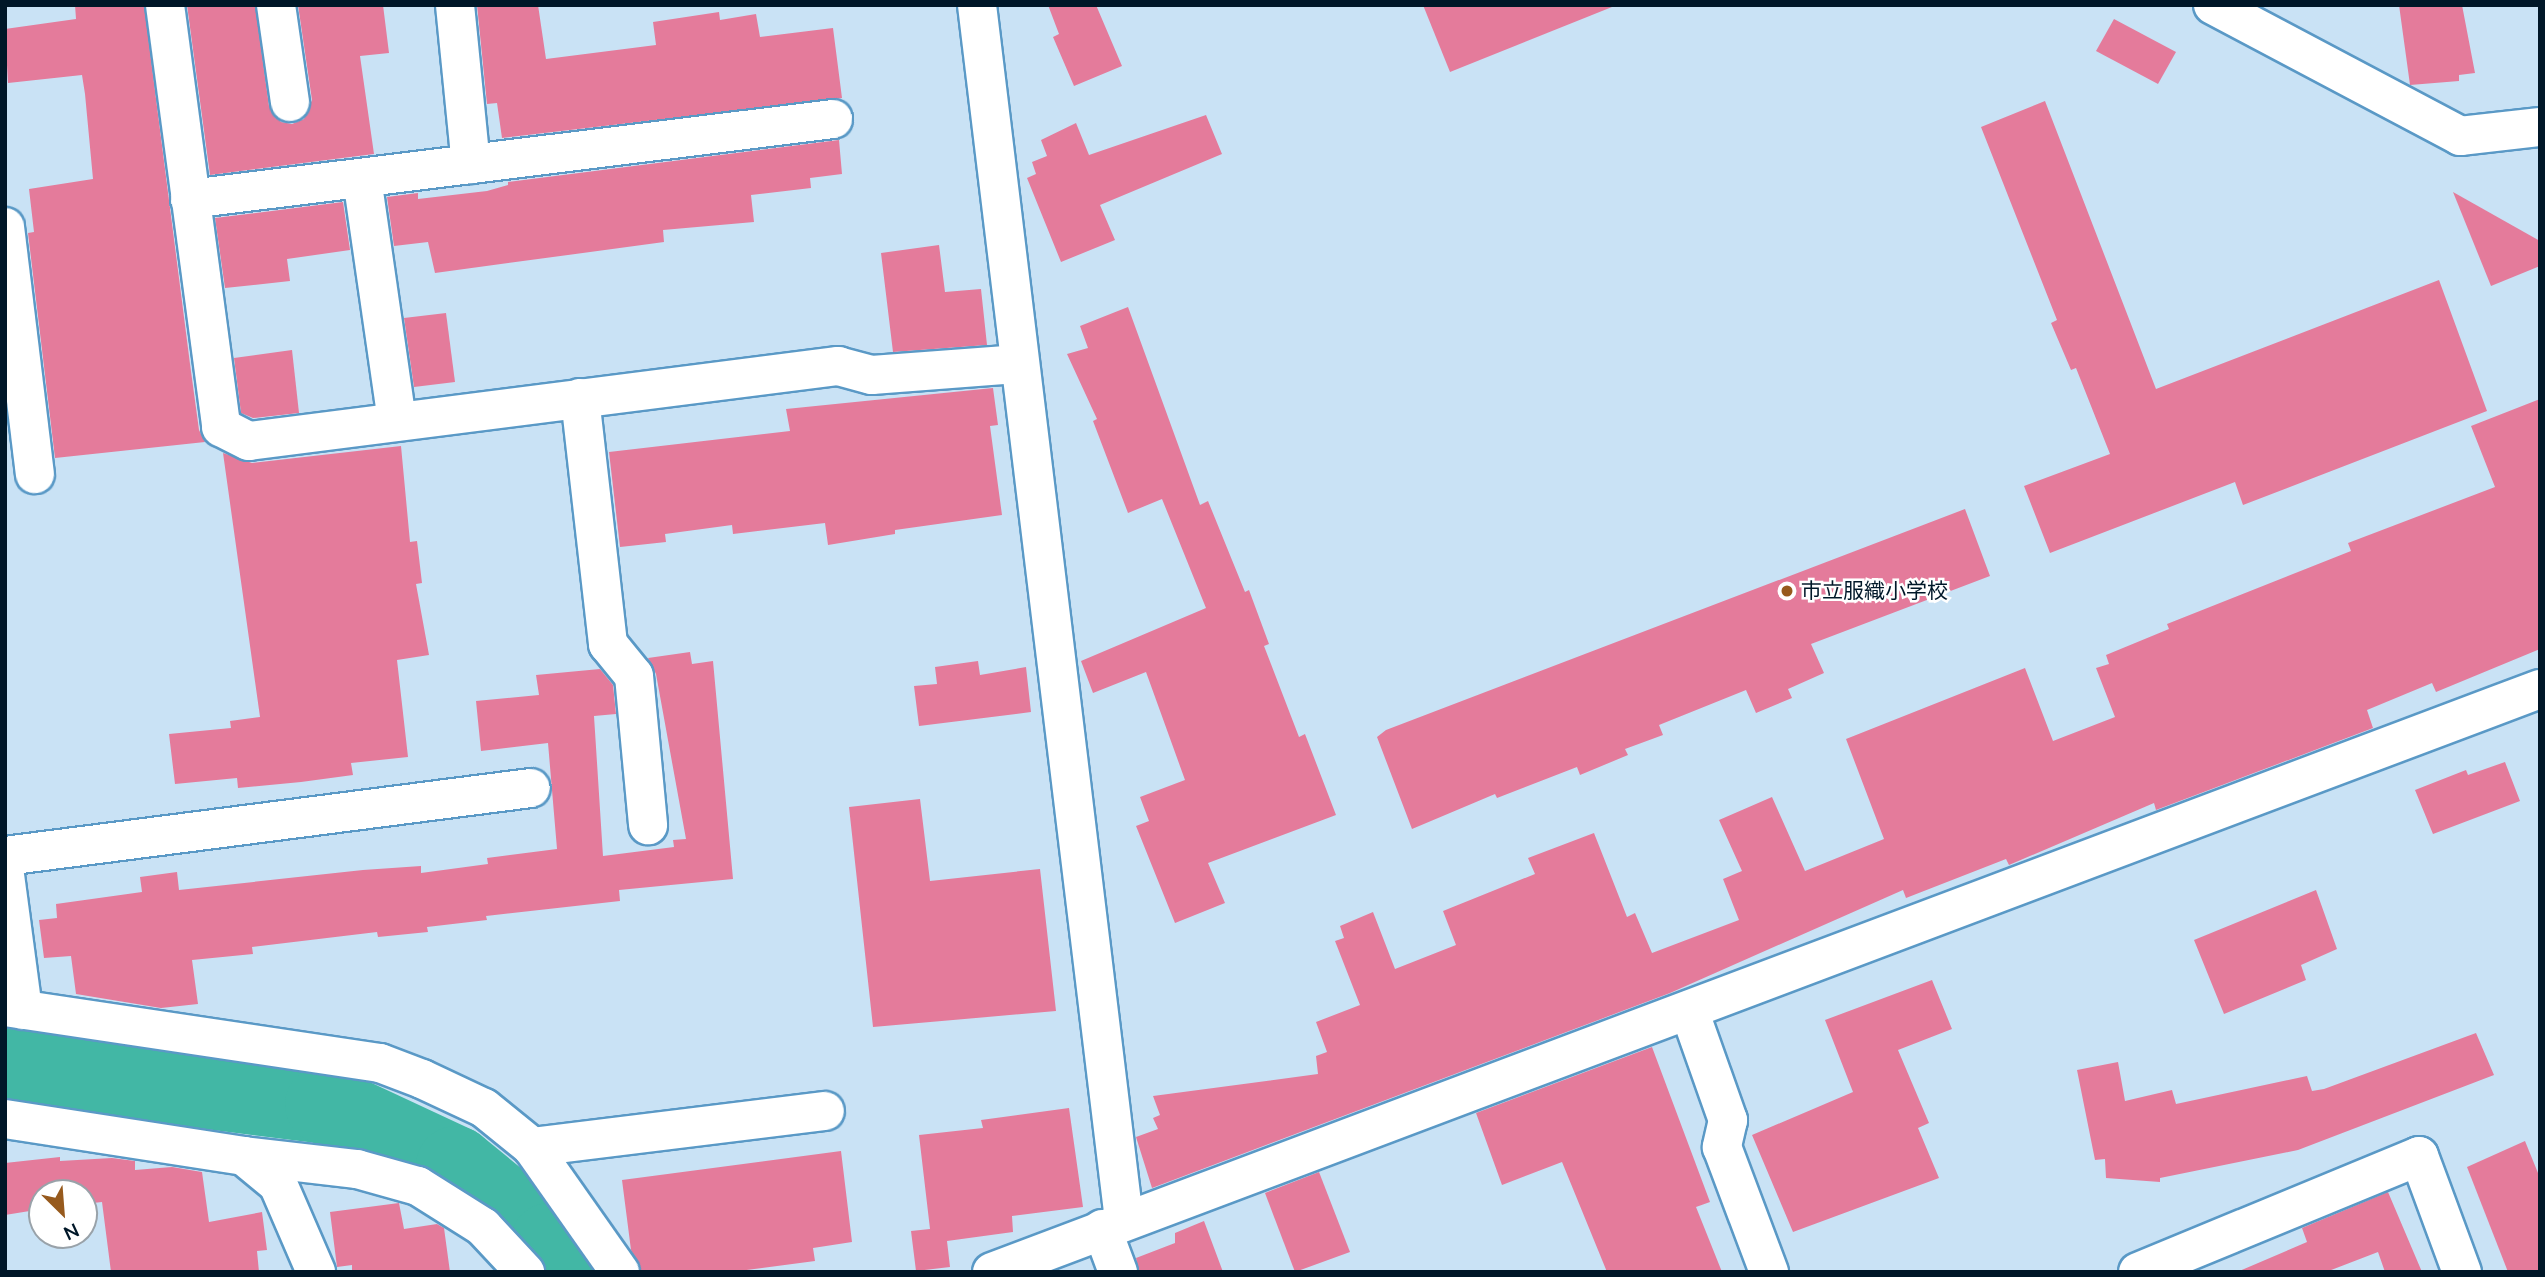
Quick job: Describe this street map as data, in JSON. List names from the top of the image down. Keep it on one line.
{"places":["市立服織小学校"],"north":"bottom right"}
